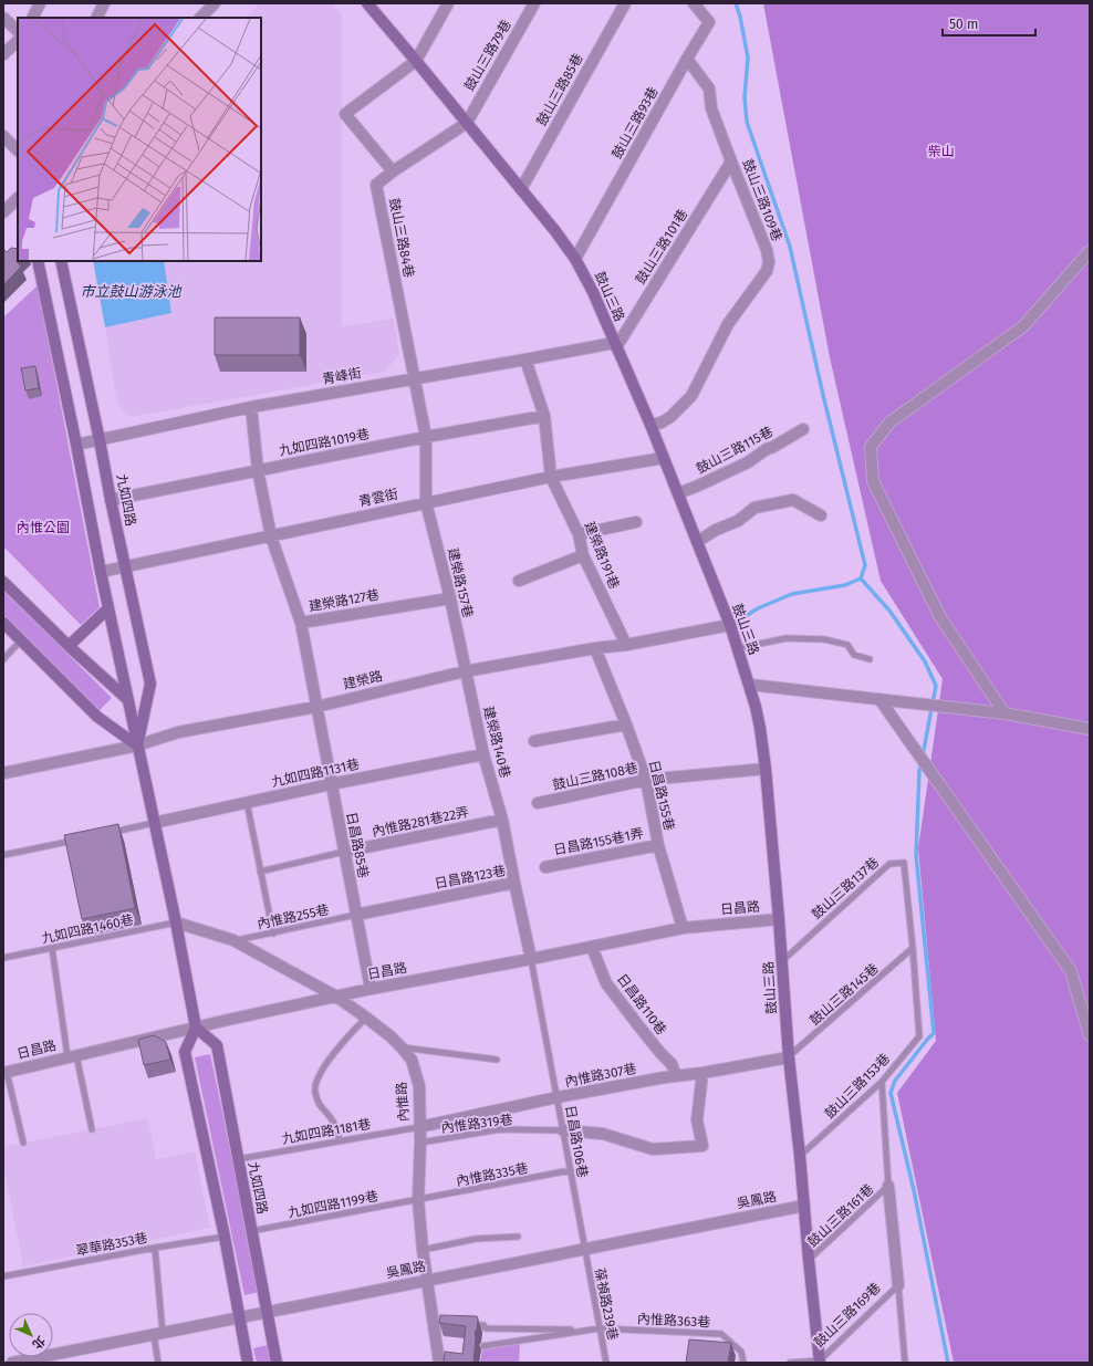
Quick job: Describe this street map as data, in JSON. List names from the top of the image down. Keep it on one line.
{"streets":{"street":["鼓山三路79巷","鼓山三路85巷","鼓山三路93巷","鼓山三路109巷","鼓山三路84巷","鼓山三路101巷","鼓山三路","青峰街","九如四路1019巷","鼓山三路115巷","青雲街","九如四路","建榮路191巷","建榮路157巷","建榮路127巷","建榮路","建榮路140巷","九如四路1131巷","鼓山三路108巷","日昌路155巷","內惟路281巷22弄","日昌路155巷1弄","日昌路85巷","日昌路123巷","日昌路","日昌路110巷","內惟路307巷","內惟路","吳鳳路","鼓山三路169巷"],"lane":["鼓山三路137巷","內惟路255巷","九如四路1460巷","鼓山三路145巷","鼓山三路153巷","內惟路319巷","九如四路1181巷","日昌路106巷","內惟路335巷","九如四路1199巷","鼓山三路161巷","翠華路353巷","葆禎路239巷","內惟路363巷"]},"crossings":[["鼓山三路79巷","鼓山三路84巷"],["鼓山三路79巷","鼓山三路"],["鼓山三路85巷","鼓山三路"],["鼓山三路93巷","鼓山三路109巷"],["鼓山三路93巷","鼓山三路"],["鼓山三路109巷","鼓山三路101巷"],["鼓山三路109巷","鼓山三路"],["鼓山三路84巷","鼓山三路"],["鼓山三路84巷","青峰街"],["鼓山三路84巷","建榮路157巷"],["鼓山三路101巷","鼓山三路"],["鼓山三路101巷","青峰街"],["鼓山三路","青峰街"],["鼓山三路","鼓山三路115巷"],["鼓山三路","青雲街"],["鼓山三路","建榮路"],["鼓山三路","鼓山三路108巷"],["鼓山三路","鼓山三路137巷"],["鼓山三路","日昌路"],["鼓山三路","鼓山三路145巷"],["鼓山三路","內惟路307巷"],["鼓山三路","鼓山三路153巷"],["鼓山三路","吳鳳路"],["鼓山三路","鼓山三路161巷"],["鼓山三路","鼓山三路169巷"],["青峰街","九如四路"],["青峰街","建榮路191巷"],["青峰街","建榮路157巷"],["九如四路1019巷","九如四路"],["九如四路1019巷","建榮路191巷"],["九如四路1019巷","建榮路157巷"],["青雲街","九如四路"],["青雲街","建榮路191巷"],["青雲街","建榮路157巷"],["九如四路","建榮路"],["九如四路","九如四路1131巷"],["九如四路","日昌路"],["九如四路","九如四路1460巷"],["九如四路","內惟路"],["九如四路","九如四路1181巷"],["九如四路","吳鳳路"],["九如四路","九如四路1199巷"],["建榮路191巷","建榮路"],["建榮路157巷","建榮路127巷"],["建榮路157巷","建榮路"],["建榮路157巷","建榮路140巷"],["建榮路127巷","建榮路"],["建榮路127巷","日昌路85巷"],["建榮路","建榮路140巷"],["建榮路","日昌路155巷"],["建榮路","日昌路85巷"],["建榮路140巷","九如四路1131巷"],["建榮路140巷","內惟路281巷22弄"],["建榮路140巷","日昌路123巷"],["九如四路1131巷","日昌路85巷"],["鼓山三路108巷","日昌路155巷"],["日昌路155巷","日昌路155巷1弄"],["日昌路155巷","日昌路"],["內惟路281巷22弄","日昌路85巷"],["日昌路85巷","日昌路123巷"],["日昌路85巷","日昌路"],["日昌路85巷","內惟路255巷"],["日昌路123巷","日昌路"],["日昌路123巷","內惟路255巷"],["日昌路123巷","日昌路106巷"],["鼓山三路137巷","鼓山三路145巷"],["鼓山三路137巷","鼓山三路153巷"],["日昌路","日昌路110巷"],["日昌路","內惟路"],["日昌路","日昌路106巷"],["內惟路255巷","內惟路"],["九如四路1460巷","內惟路"],["鼓山三路145巷","內惟路307巷"],["鼓山三路145巷","鼓山三路153巷"],["日昌路110巷","內惟路307巷"],["內惟路307巷","內惟路"],["內惟路307巷","九如四路1181巷"],["內惟路307巷","日昌路106巷"],["鼓山三路153巷","鼓山三路161巷"],["內惟路","內惟路319巷"],["內惟路","九如四路1181巷"],["內惟路","內惟路335巷"],["內惟路","吳鳳路"],["內惟路","九如四路1199巷"],["內惟路319巷","日昌路106巷"],["日昌路106巷","內惟路335巷"],["日昌路106巷","吳鳳路"],["日昌路106巷","葆禎路239巷"],["內惟路335巷","九如四路1199巷"],["吳鳳路","葆禎路239巷"],["鼓山三路161巷","鼓山三路169巷"],["葆禎路239巷","內惟路363巷"]],"water":["市立鼓山游泳池"],"parks":["柴山","內惟公園"],"scale_bar":"50 m","north":"bottom right"}
